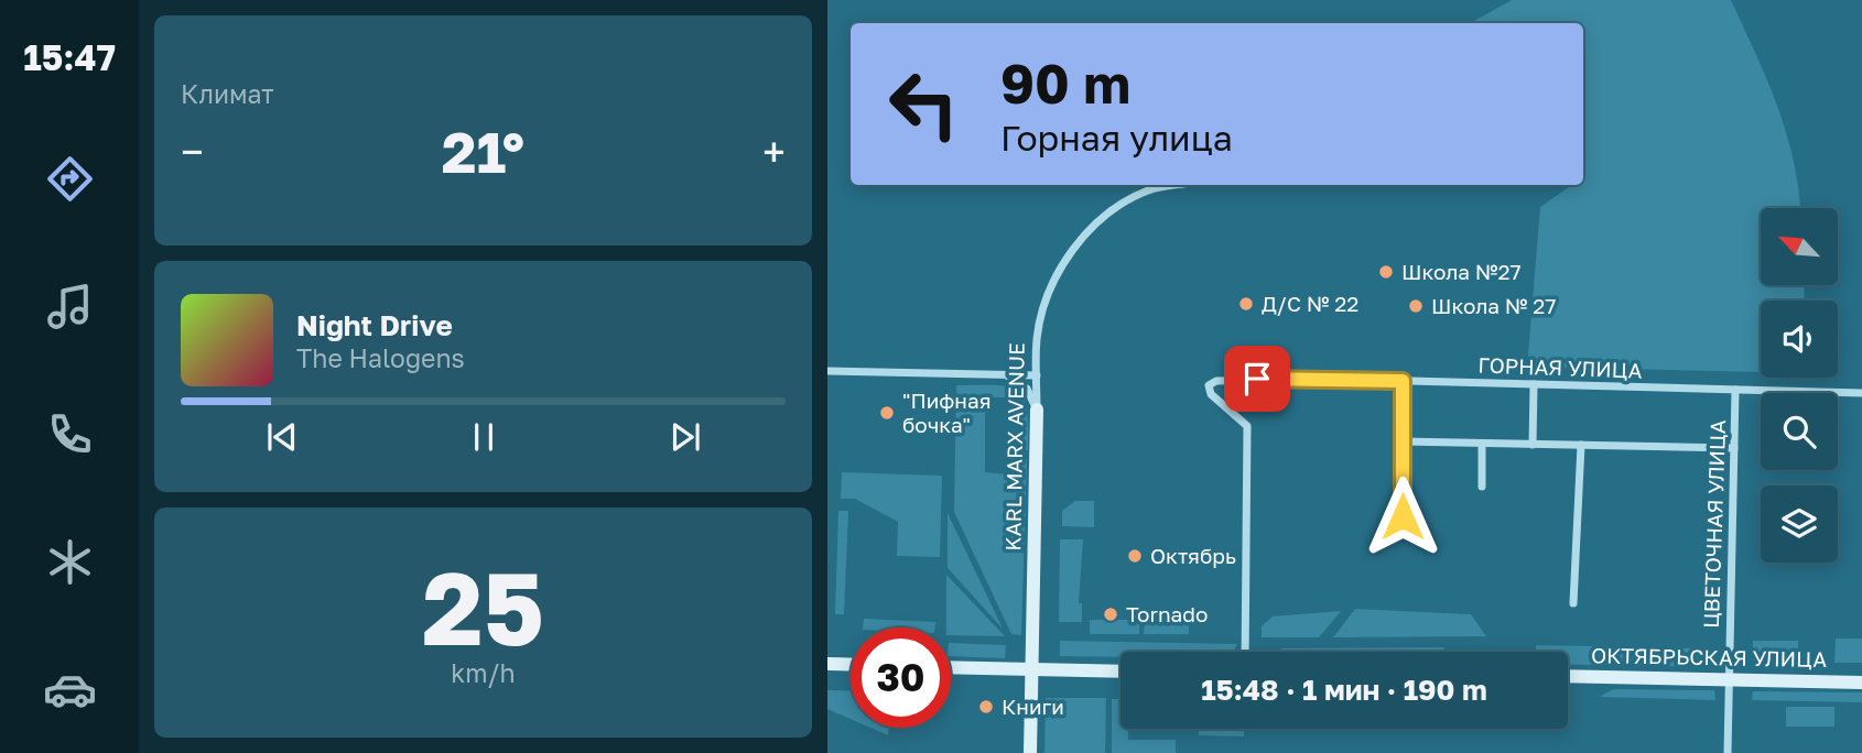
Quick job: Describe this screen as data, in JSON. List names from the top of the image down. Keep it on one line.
{"streets":{"street":["ГОРНАЯ УЛИЦА","KARL MARX AVENUE","ЦВЕТОЧНАЯ УЛИЦА","ОКТЯБРЬСКАЯ УЛИЦА"]},"crossings":[["ГОРНАЯ УЛИЦА","ЦВЕТОЧНАЯ УЛИЦА"],["ЦВЕТОЧНАЯ УЛИЦА","ОКТЯБРЬСКАЯ УЛИЦА"]],"places":["Школа №27","Д/С № 22","Школа № 27","\"Пифная бочка\"","Октябрь","Tornado","Книги"],"north":"top left","page":{"tabs":"15:47","tile":["Климат",["25","km/h"]],"turn":["90 m","Горная улица"],"heat":["−","21°","+"],"song":["Night Drive","The Halogens"],"limit":"30","trip":"15:48 · 1 мин · 190 m"}}
